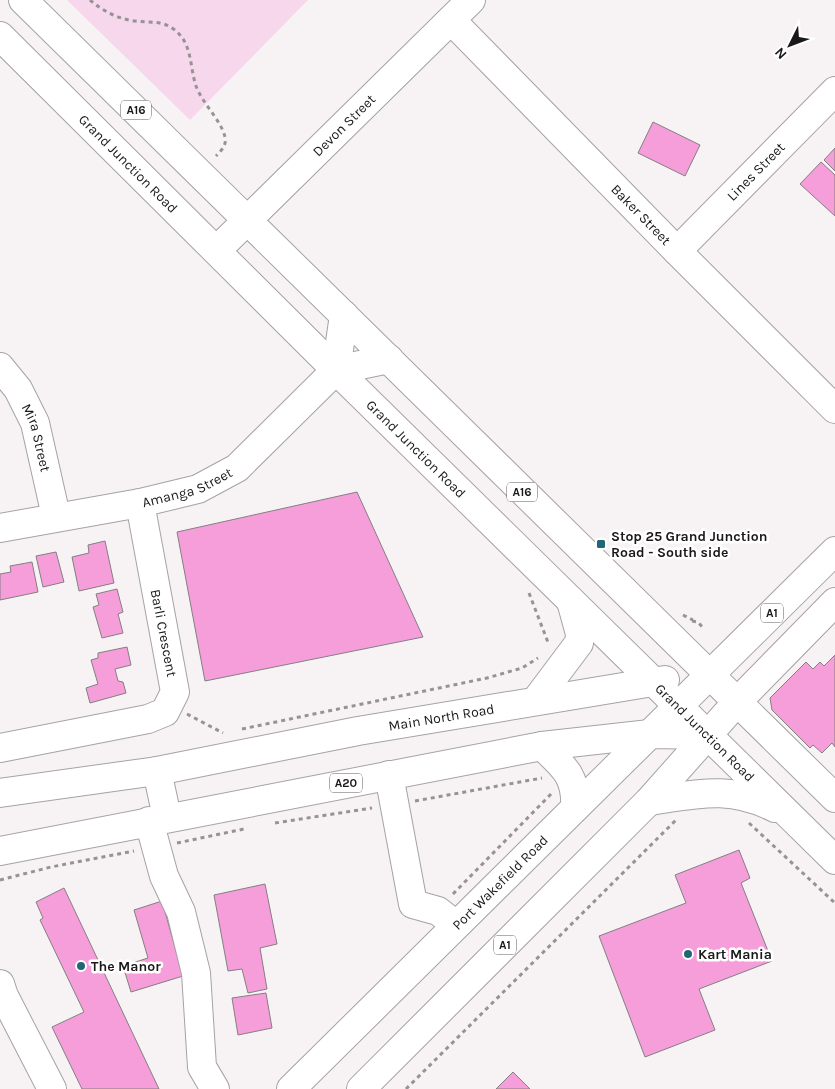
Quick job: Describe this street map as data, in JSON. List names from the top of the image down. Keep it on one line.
{"streets":{"main road":["A16","Devon Street","Grand Junction Road","Lines Street","Baker Street","Mira Street","Amanga Street","A1","Barli Crescent","Main North Road","A20","Port Wakefield Road"]},"crossings":[["A16","Devon Street"],["A16","A1"],["A16","Main North Road"],["A16","Port Wakefield Road"],["Devon Street","Grand Junction Road"],["Devon Street","Baker Street"],["Grand Junction Road","Amanga Street"],["Grand Junction Road","A1"],["Grand Junction Road","Main North Road"],["Grand Junction Road","A20"],["Grand Junction Road","Port Wakefield Road"],["Lines Street","Baker Street"],["Mira Street","Amanga Street"],["Amanga Street","Barli Crescent"],["A1","Main North Road"],["A1","A20"],["A1","Port Wakefield Road"],["Main North Road","Port Wakefield Road"],["A20","Port Wakefield Road"]],"places":{"transit":["Stop 25 Grand Junction Road - South side"],"other":["Kart Mania","The Manor"]},"north":"bottom left"}
